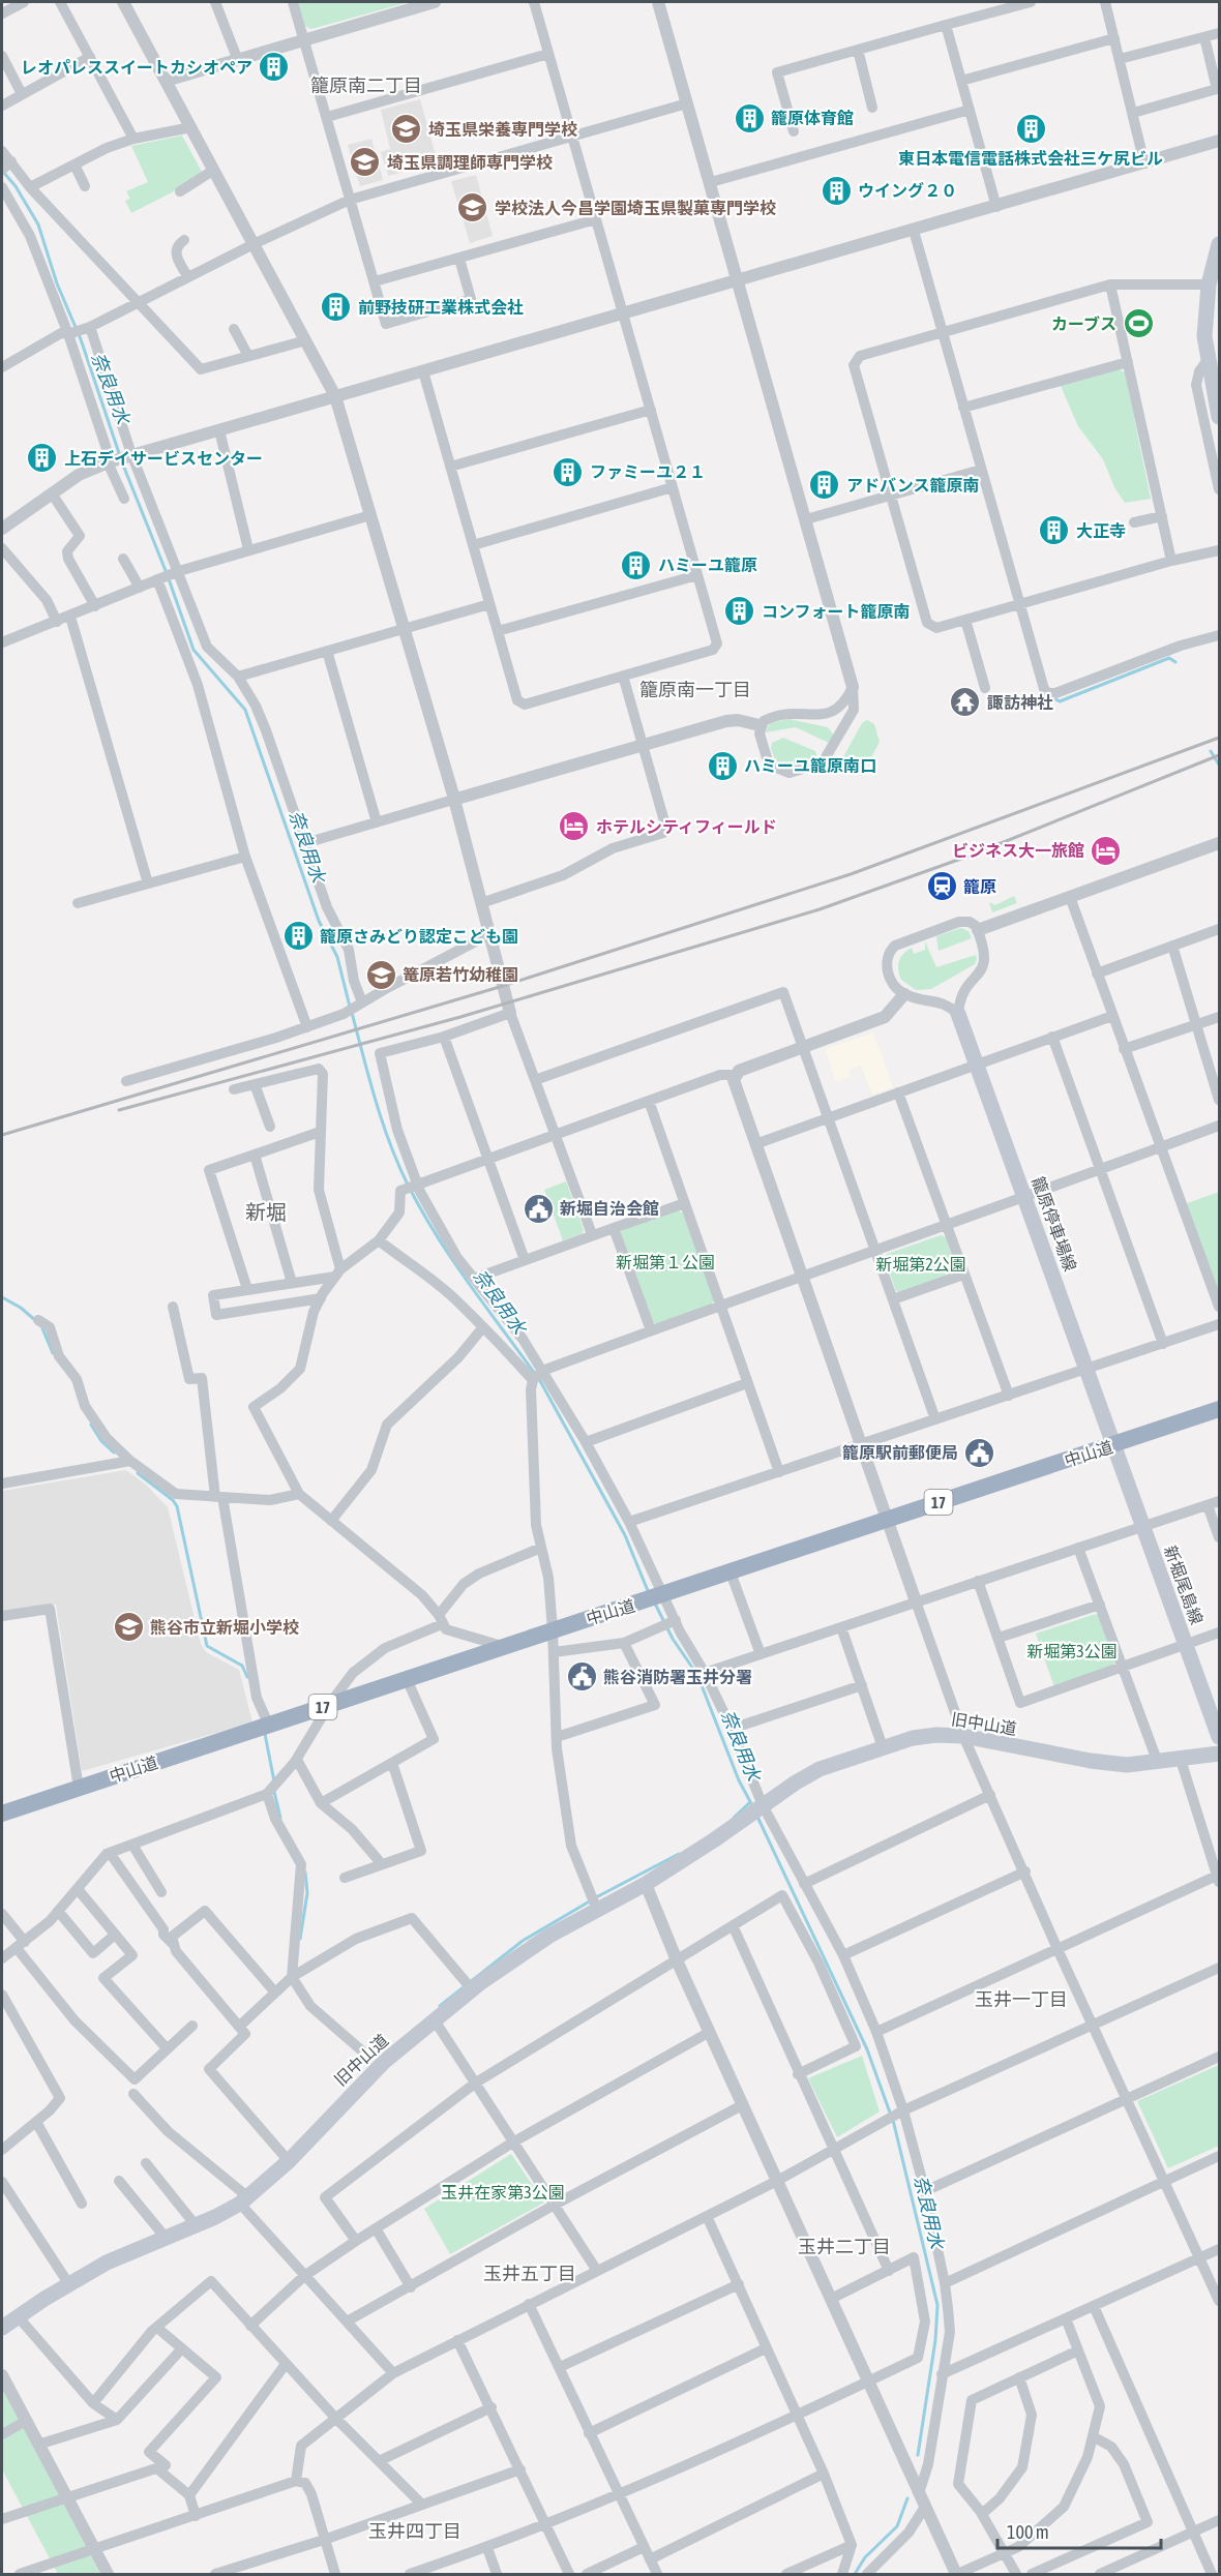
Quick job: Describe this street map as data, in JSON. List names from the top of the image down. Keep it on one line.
{"streets":{"highway":["中山道","17"],"main road":["籠原停車場線","新堀尾島線","旧中山道"]},"crossings":[["籠原停車場線","中山道"],["籠原停車場線","新堀尾島線"],["中山道","新堀尾島線"]],"districts":["籠原南二丁目","籠原南一丁目","新堀","玉井一丁目","玉井二丁目","玉井五丁目","玉井四丁目"],"water":["奈良用水"],"parks":["新堀第１公園","新堀第2公園","新堀第3公園","玉井在家第3公園"],"places":{"building":["レオパレススイートカシオペア","籠原体育館","東日本電信電話株式会社三ケ尻ビル","ウイング２０","前野技研工業株式会社","上石デイサービスセンター","ファミーユ２１","アドバンス籠原南","大正寺","ハミーユ籠原","コンフォート籠原南","ハミーユ籠原南口","籠原さみどり認定こども園"],"school or university":["埼玉県栄養専門学校","埼玉県調理師専門学校","学校法人今昌学園埼玉県製菓専門学校","篭原若竹幼稚園","熊谷市立新堀小学校"],"sports":["カーブス"],"temple":["諏訪神社"],"hotel":["ホテルシティフィールド","ビジネス大一旅館"],"station":["籠原"],"public building":["新堀自治会館","籠原駅前郵便局","熊谷消防署玉井分署"]},"scale_bar":"100 m"}
